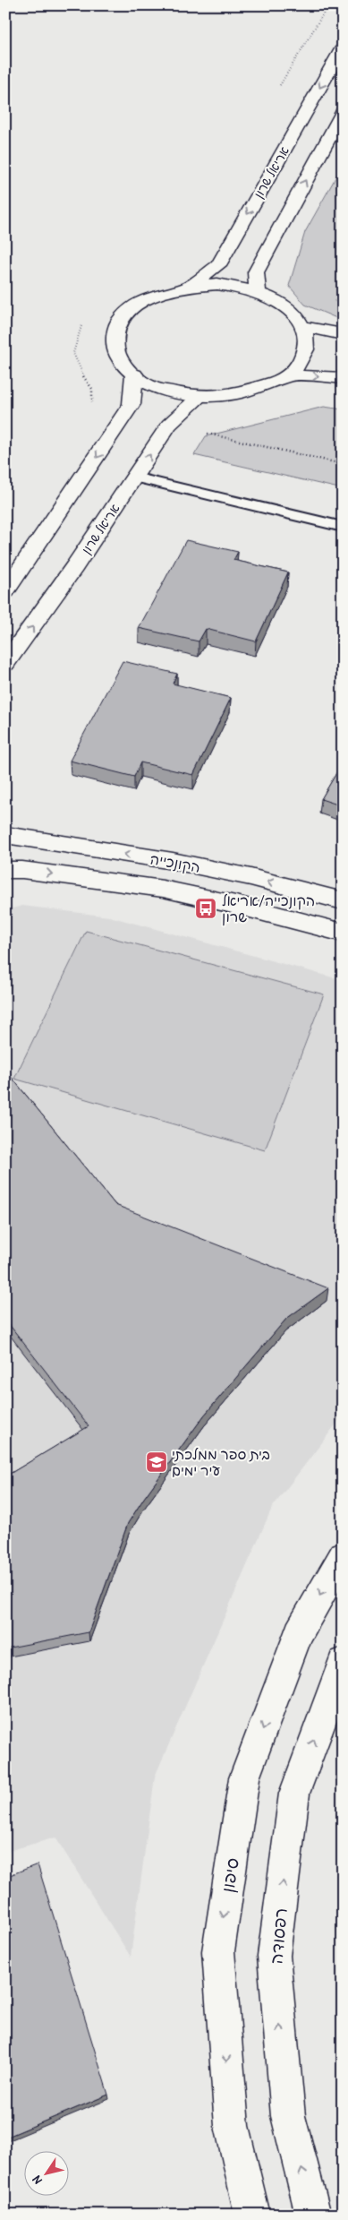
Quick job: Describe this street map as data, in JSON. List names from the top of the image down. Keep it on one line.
{"streets":{"street":["אריאל שרון","הקונכייה","סיפון","רפסודה"]},"one_way":["סיפון","רפסודה"],"places":{"bus stop":["הקונכייה/אריאל שרון"],"school or university":["בית ספר ממלכתי עיר ימים"]},"north":"bottom left"}
